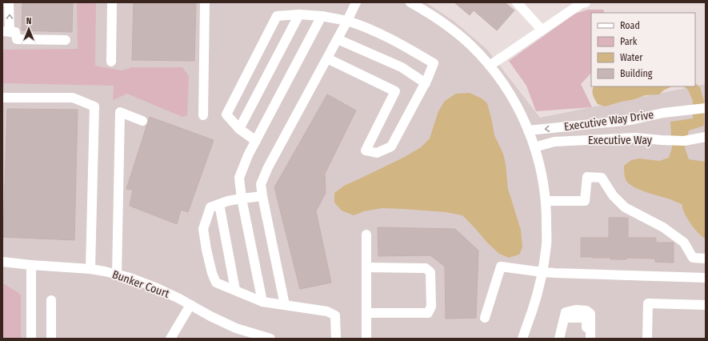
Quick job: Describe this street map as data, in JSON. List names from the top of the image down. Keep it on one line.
{"streets":{"street":["Executive Way Drive","Executive Way","Bunker Court"]},"one_way":["Executive Way Drive"],"legend":["Road","Park","Water","Building"],"north":"top"}
